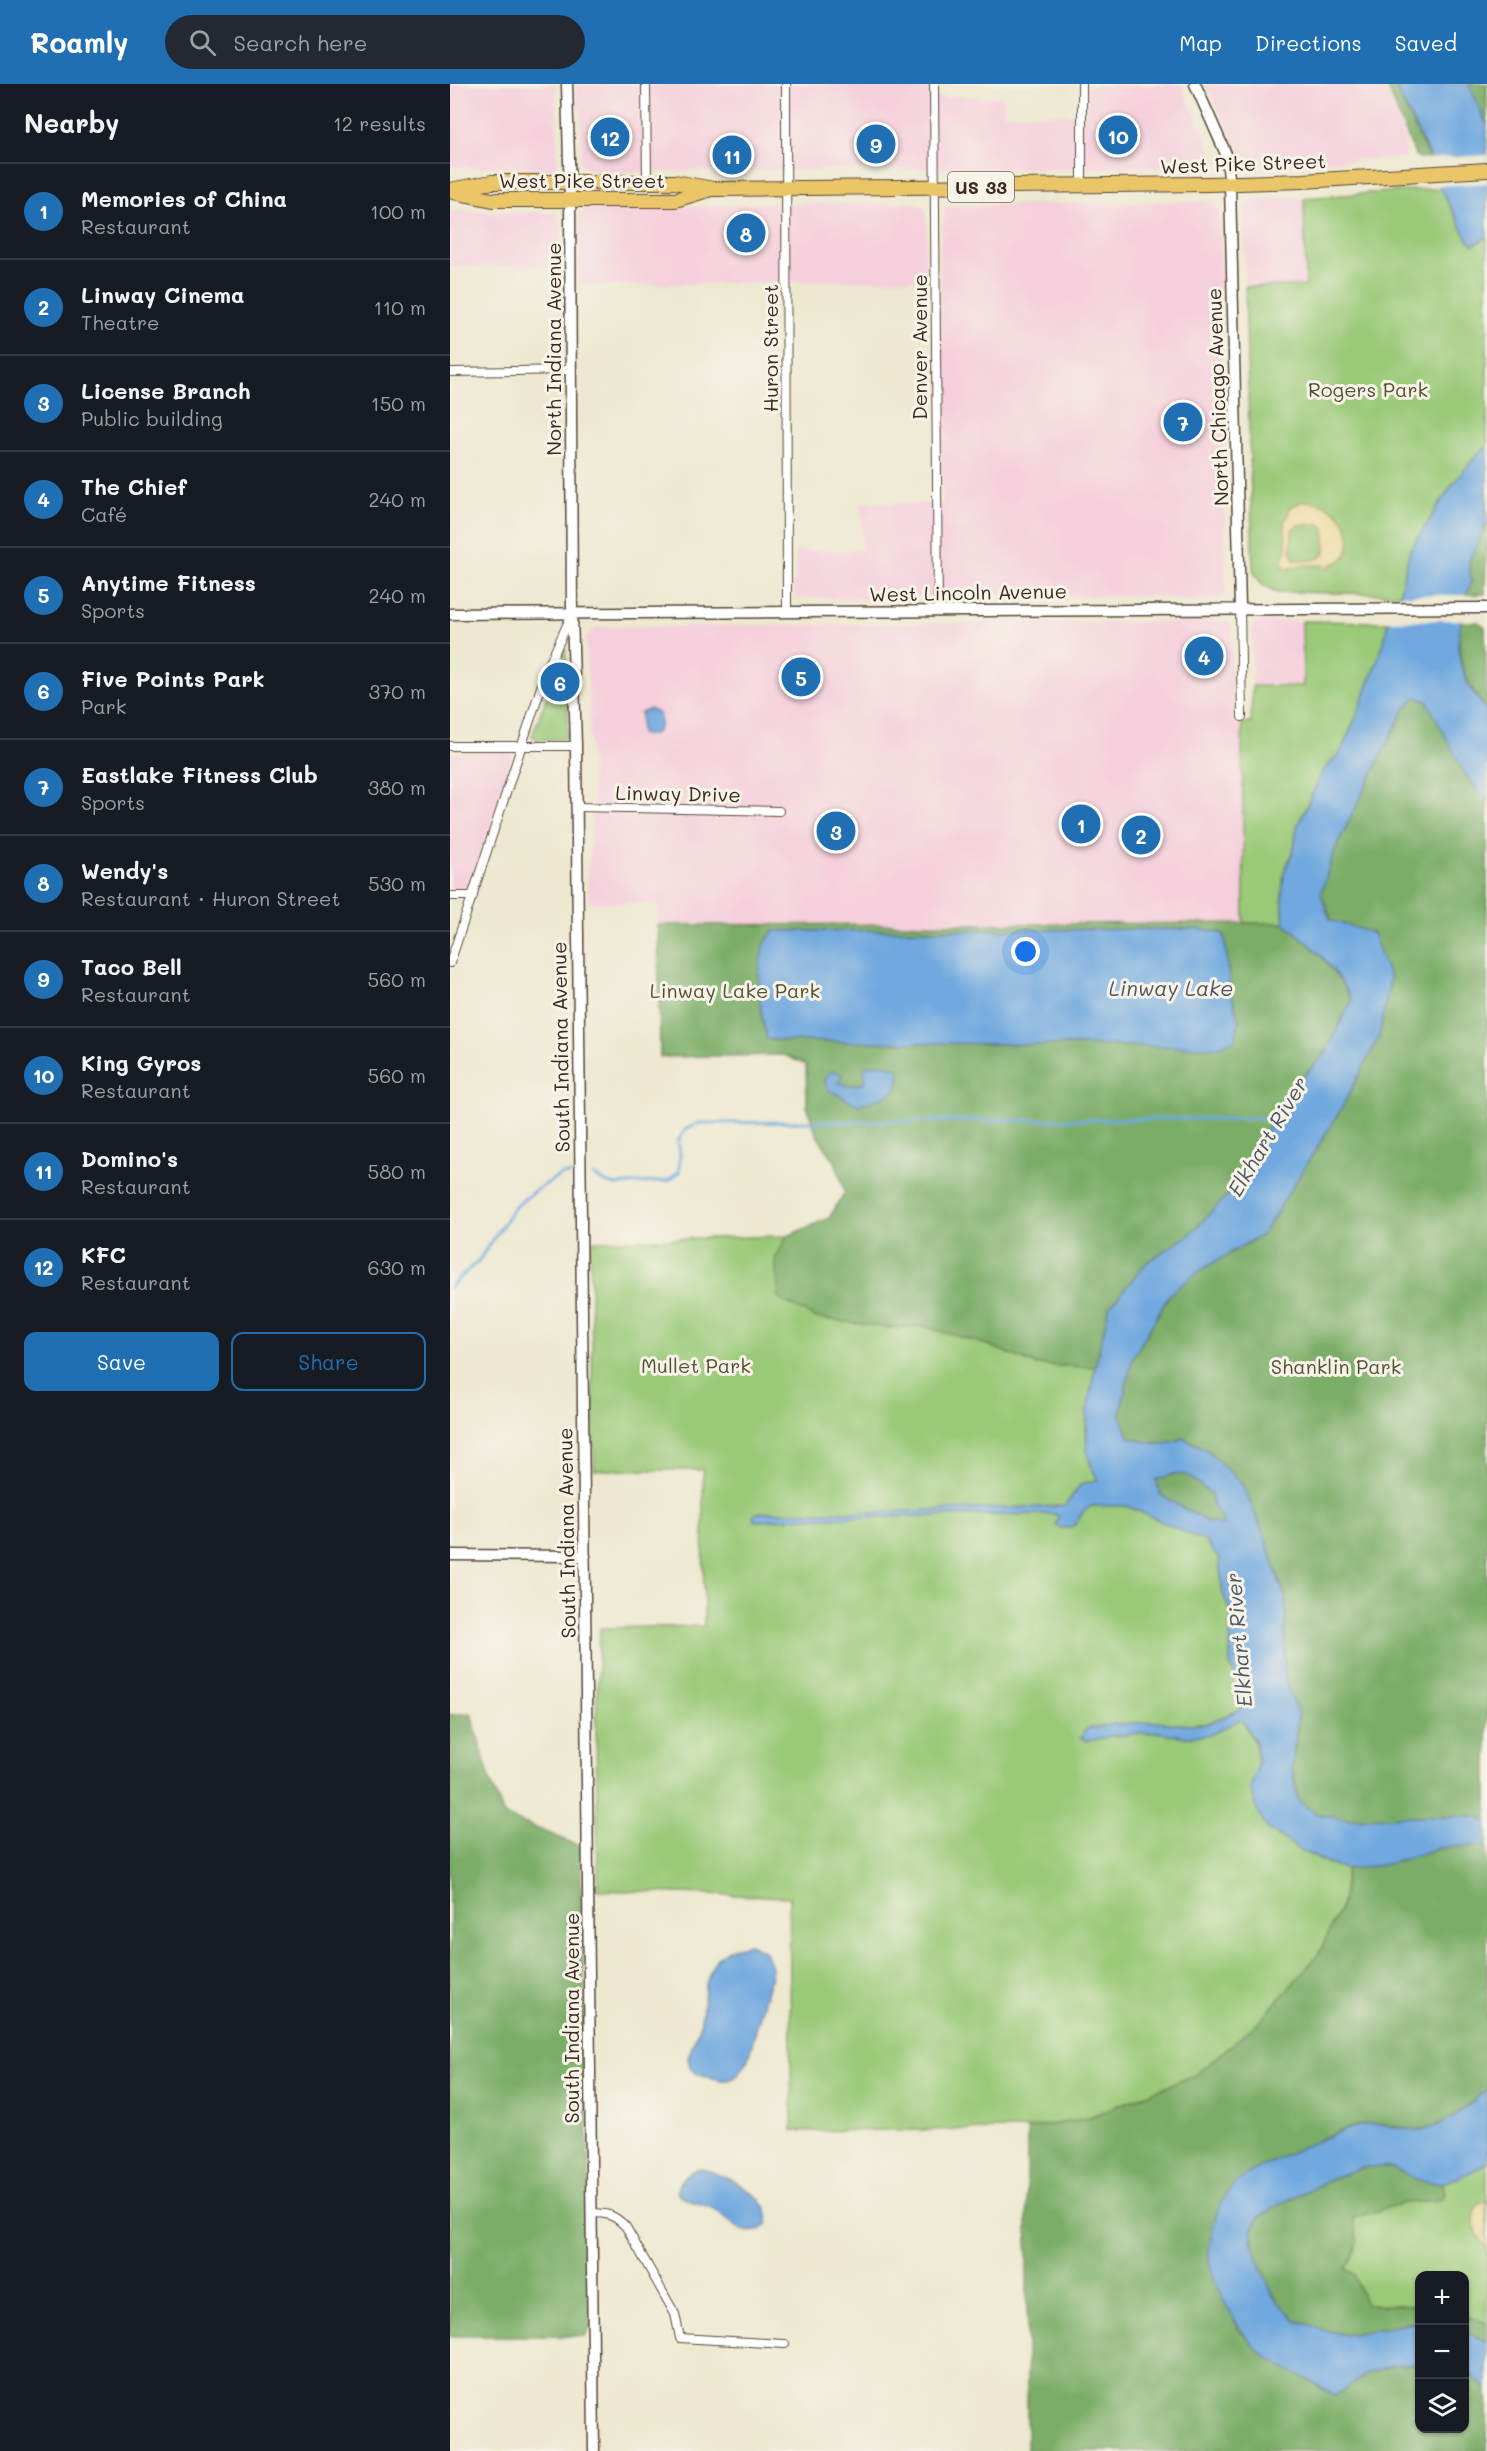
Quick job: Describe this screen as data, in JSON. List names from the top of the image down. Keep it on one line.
{"streets":{"highway":["West Pike Street","US 33"],"street":["Denver Avenue","Huron Street","North Indiana Avenue","North Chicago Avenue","West Lincoln Avenue","Linway Drive","South Indiana Avenue"]},"crossings":[["West Pike Street","Denver Avenue"],["West Pike Street","Huron Street"],["West Pike Street","North Indiana Avenue"],["West Pike Street","North Chicago Avenue"],["Denver Avenue","West Lincoln Avenue"],["Huron Street","West Lincoln Avenue"],["North Indiana Avenue","West Lincoln Avenue"],["North Indiana Avenue","South Indiana Avenue"],["North Chicago Avenue","West Lincoln Avenue"],["West Lincoln Avenue","South Indiana Avenue"],["Linway Drive","South Indiana Avenue"]],"water":["Linway Lake","Elkhart River"],"parks":["Rogers Park","Linway Lake Park","Mullet Park","Shanklin Park"],"page":{"header":"Roamly","search":"Search here","nav":["Map","Directions","Saved"],"heading":["Nearby","12 results"],"pins":["10","12","9","11","8","7","4","5","6","1","3","2"],"list":[{"mark":"1","name":"Memories of China","note":"Restaurant","value":"100 m"},{"mark":"2","name":"Linway Cinema","note":"Theatre","value":"110 m"},{"mark":"3","name":"License Branch","note":"Public building","value":"150 m"},{"mark":"4","name":"The Chief","note":"Café","value":"240 m"},{"mark":"5","name":"Anytime Fitness","note":"Sports","value":"240 m"},{"mark":"6","name":"Five Points Park","note":"Park","value":"370 m"},{"mark":"7","name":"Eastlake Fitness Club","note":"Sports","value":"380 m"},{"mark":"8","name":"Wendy's","note":"Restaurant · Huron Street","value":"530 m"},{"mark":"9","name":"Taco Bell","note":"Restaurant","value":"560 m"},{"mark":"10","name":"King Gyros","note":"Restaurant","value":"560 m"},{"mark":"11","name":"Domino's","note":"Restaurant","value":"580 m"},{"mark":"12","name":"KFC","note":"Restaurant","value":"630 m"}],"buttons":["Save","Share"],"map_buttons":["+","−"]}}
